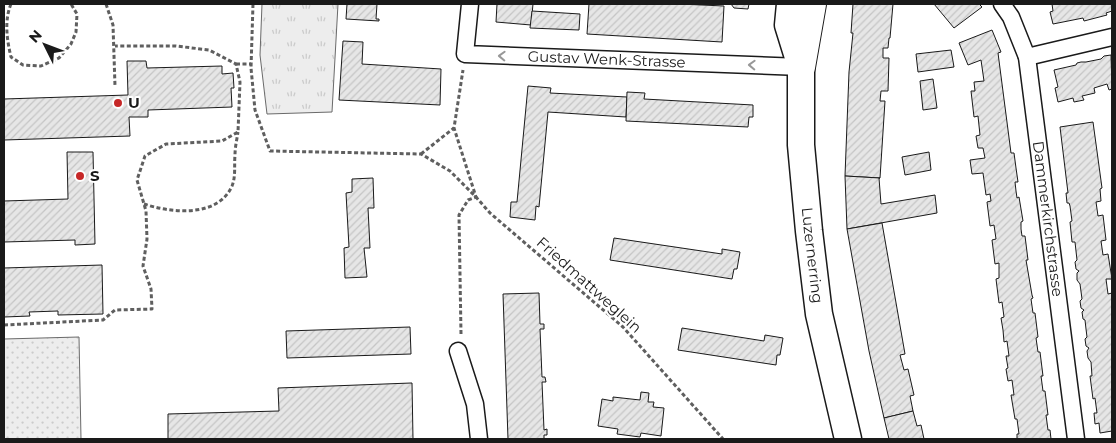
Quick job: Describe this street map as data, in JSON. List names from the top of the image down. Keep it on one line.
{"streets":{"main road":["Luzernerring"],"street":["Gustav Wenk-Strasse","Dammerkirchstrasse"],"path":["Friedmattweglein"]},"crossings":[["Gustav Wenk-Strasse","Luzernerring"],["Gustav Wenk-Strasse","Friedmattweglein"]],"one_way":["Gustav Wenk-Strasse"],"places":["U","S"],"north":"top left"}
